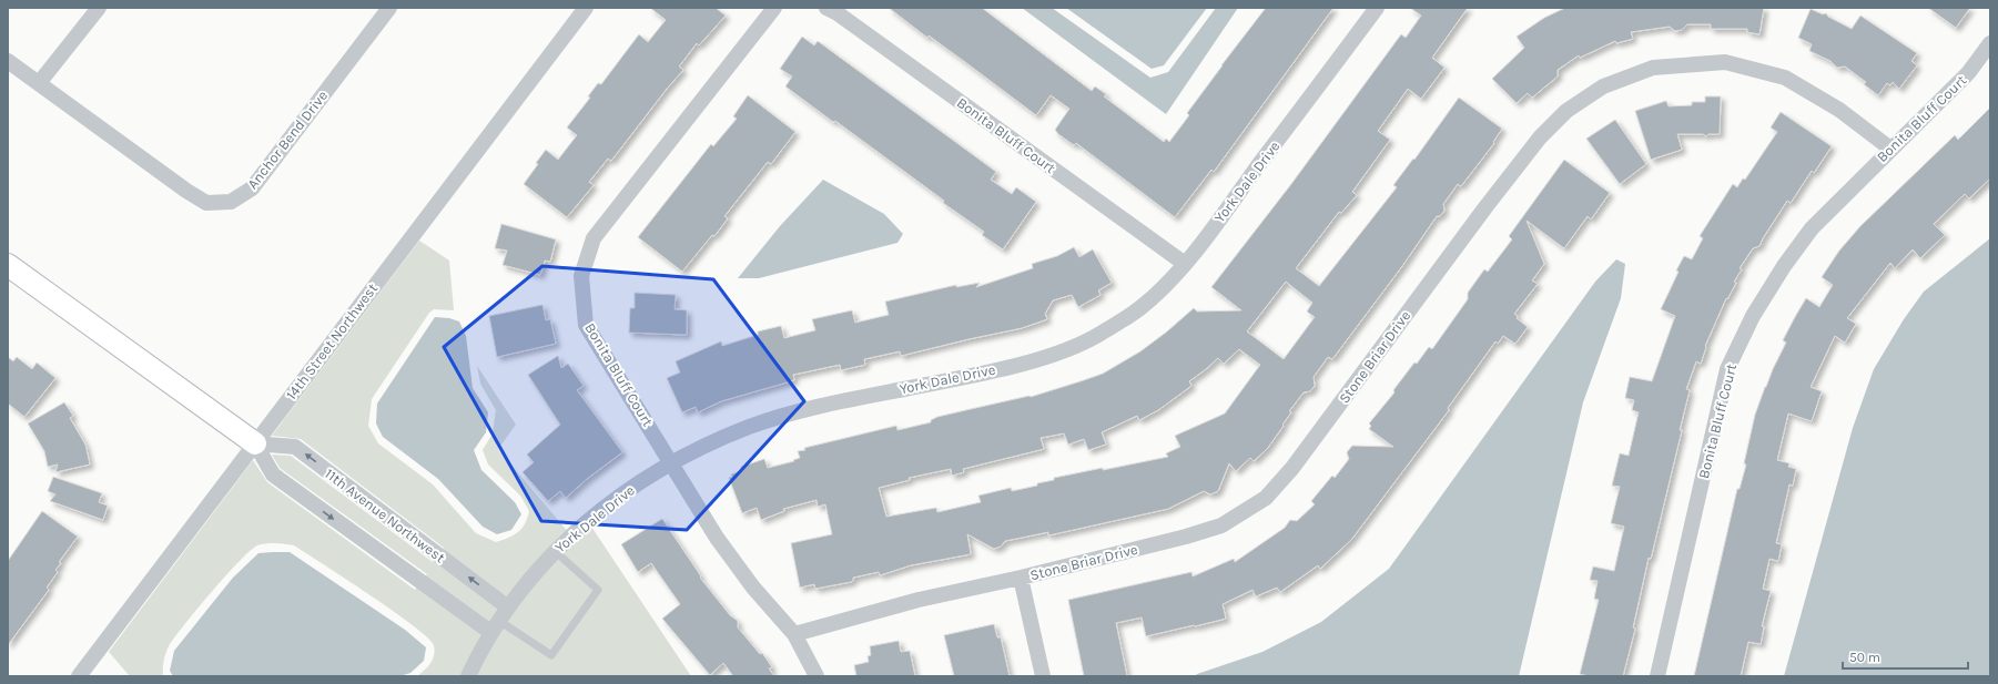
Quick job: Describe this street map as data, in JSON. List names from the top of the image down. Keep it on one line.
{"streets":{"street":["Bonita Bluff Court","Anchor Bend Drive","York Dale Drive","14th Street Northwest","Stone Briar Drive","11th Avenue Northwest"]},"crossings":[["Bonita Bluff Court","York Dale Drive"],["Bonita Bluff Court","Stone Briar Drive"],["York Dale Drive","11th Avenue Northwest"],["14th Street Northwest","11th Avenue Northwest"]],"scale_bar":"50 m"}
